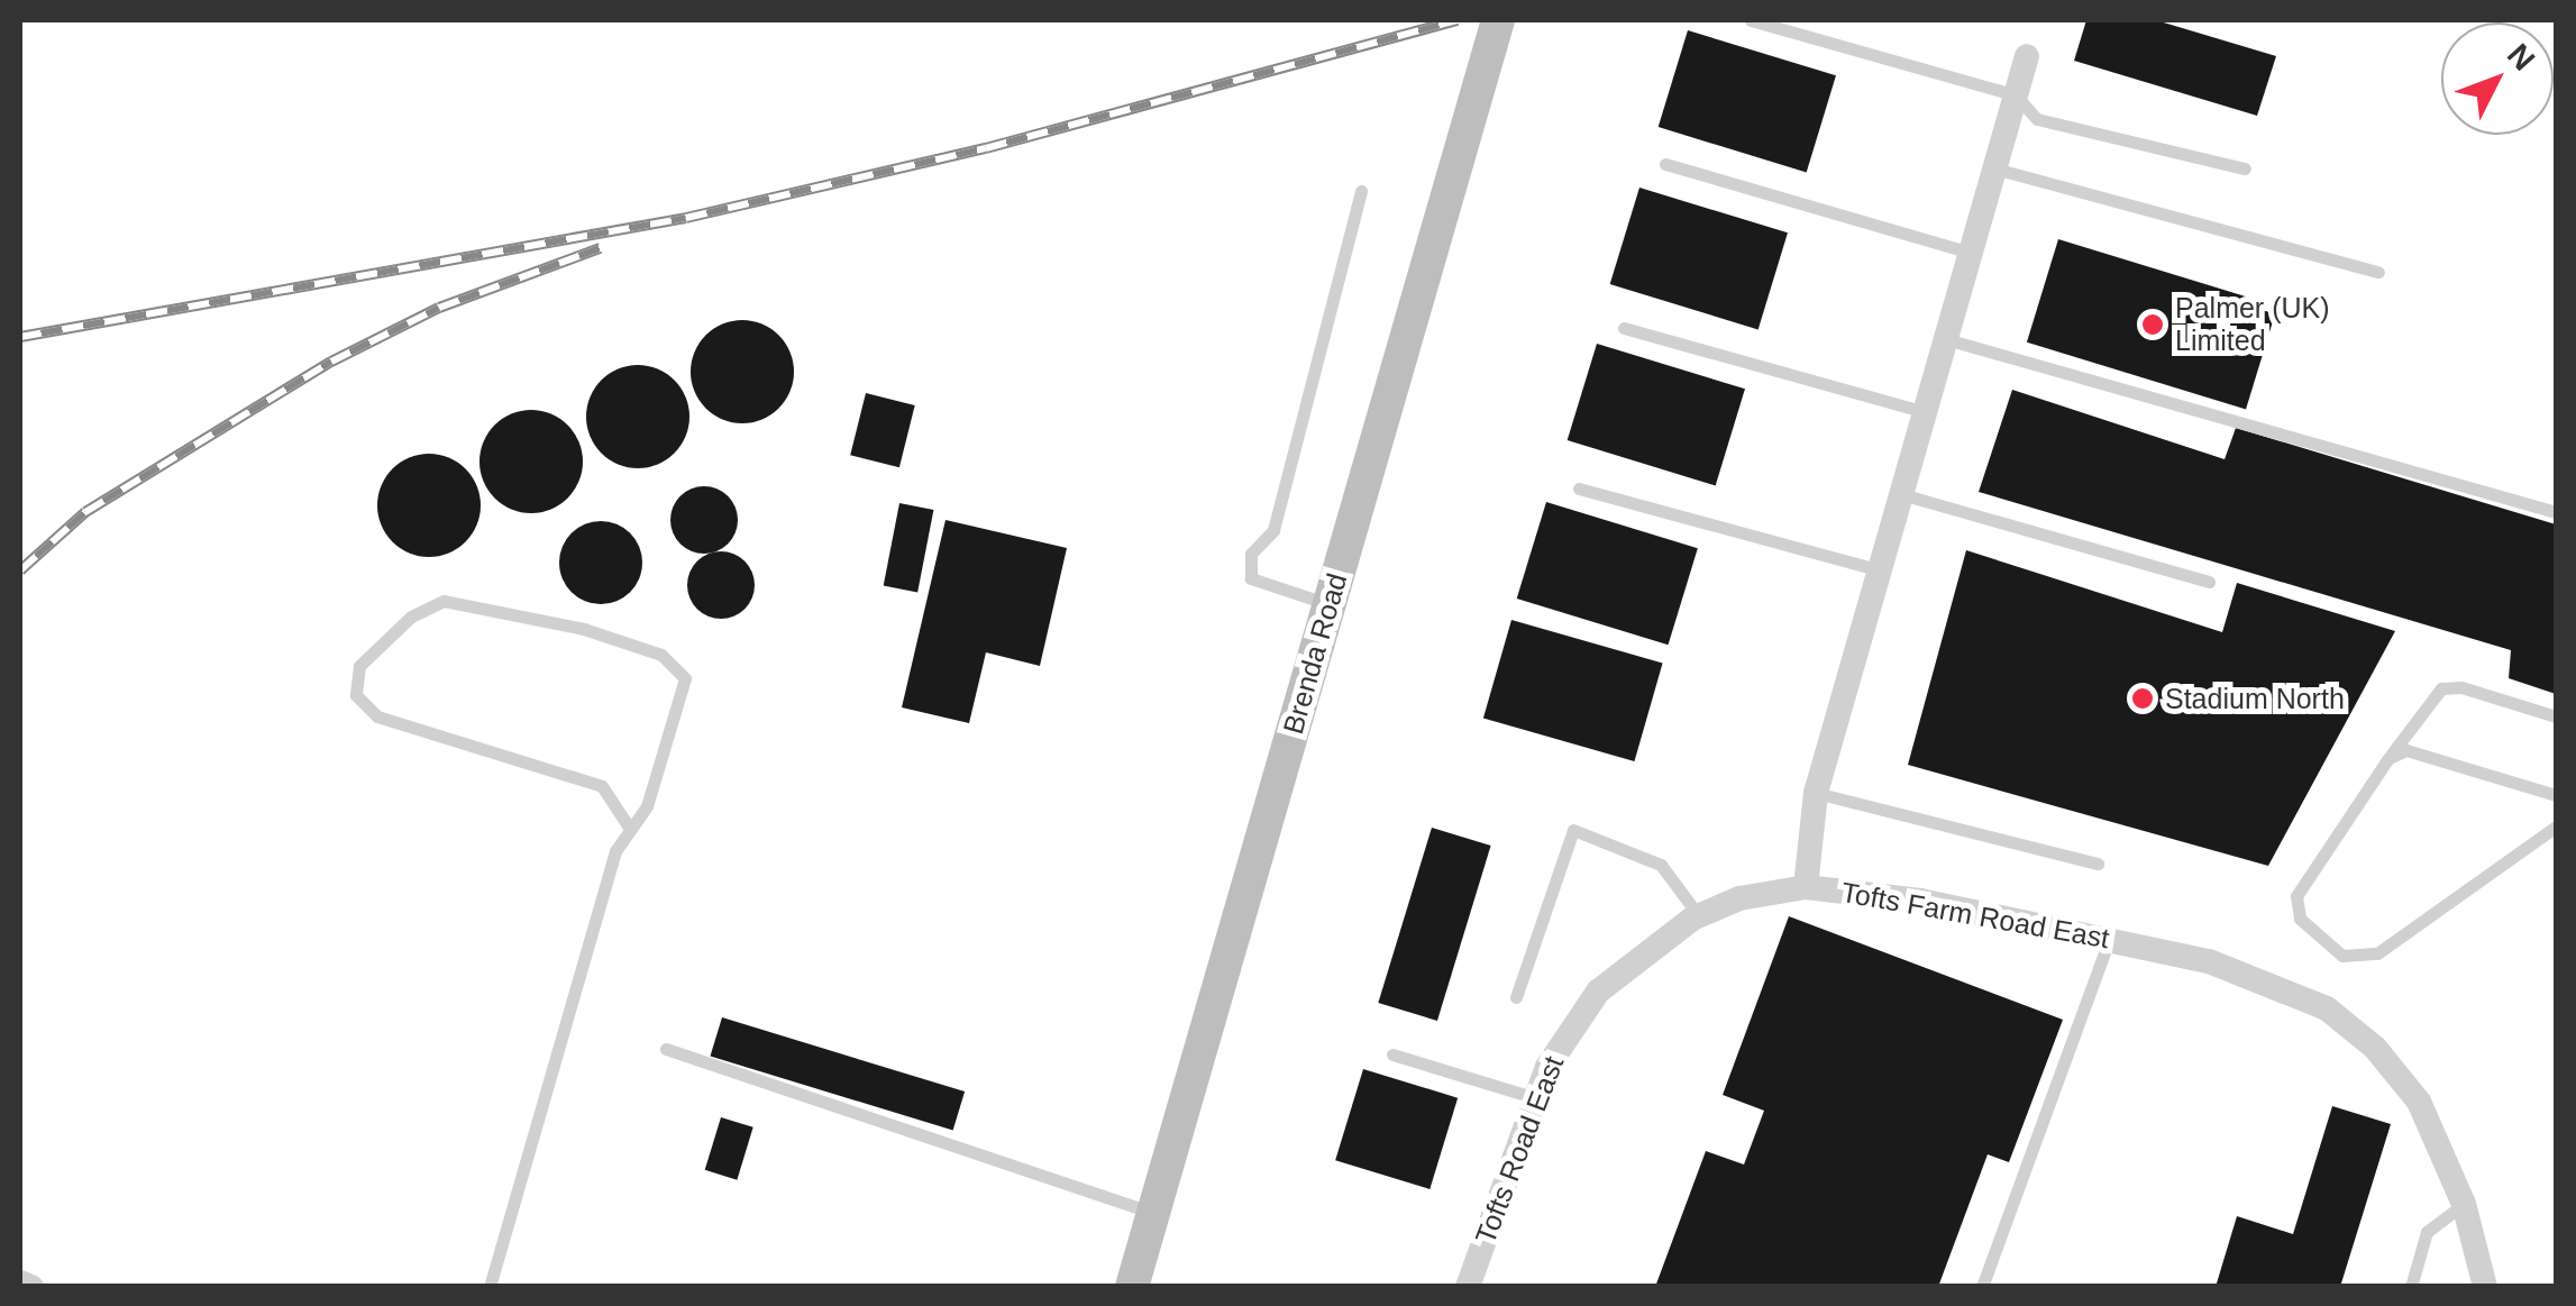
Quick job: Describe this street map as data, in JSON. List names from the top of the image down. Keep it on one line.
{"streets":{"main road":["Brenda Road"],"street":["Tofts Farm Road East","Tofts Road East"]},"crossings":[["Tofts Farm Road East","Tofts Road East"]],"places":["Palmer (UK) Limited","Stadium North"],"north":"top right"}
